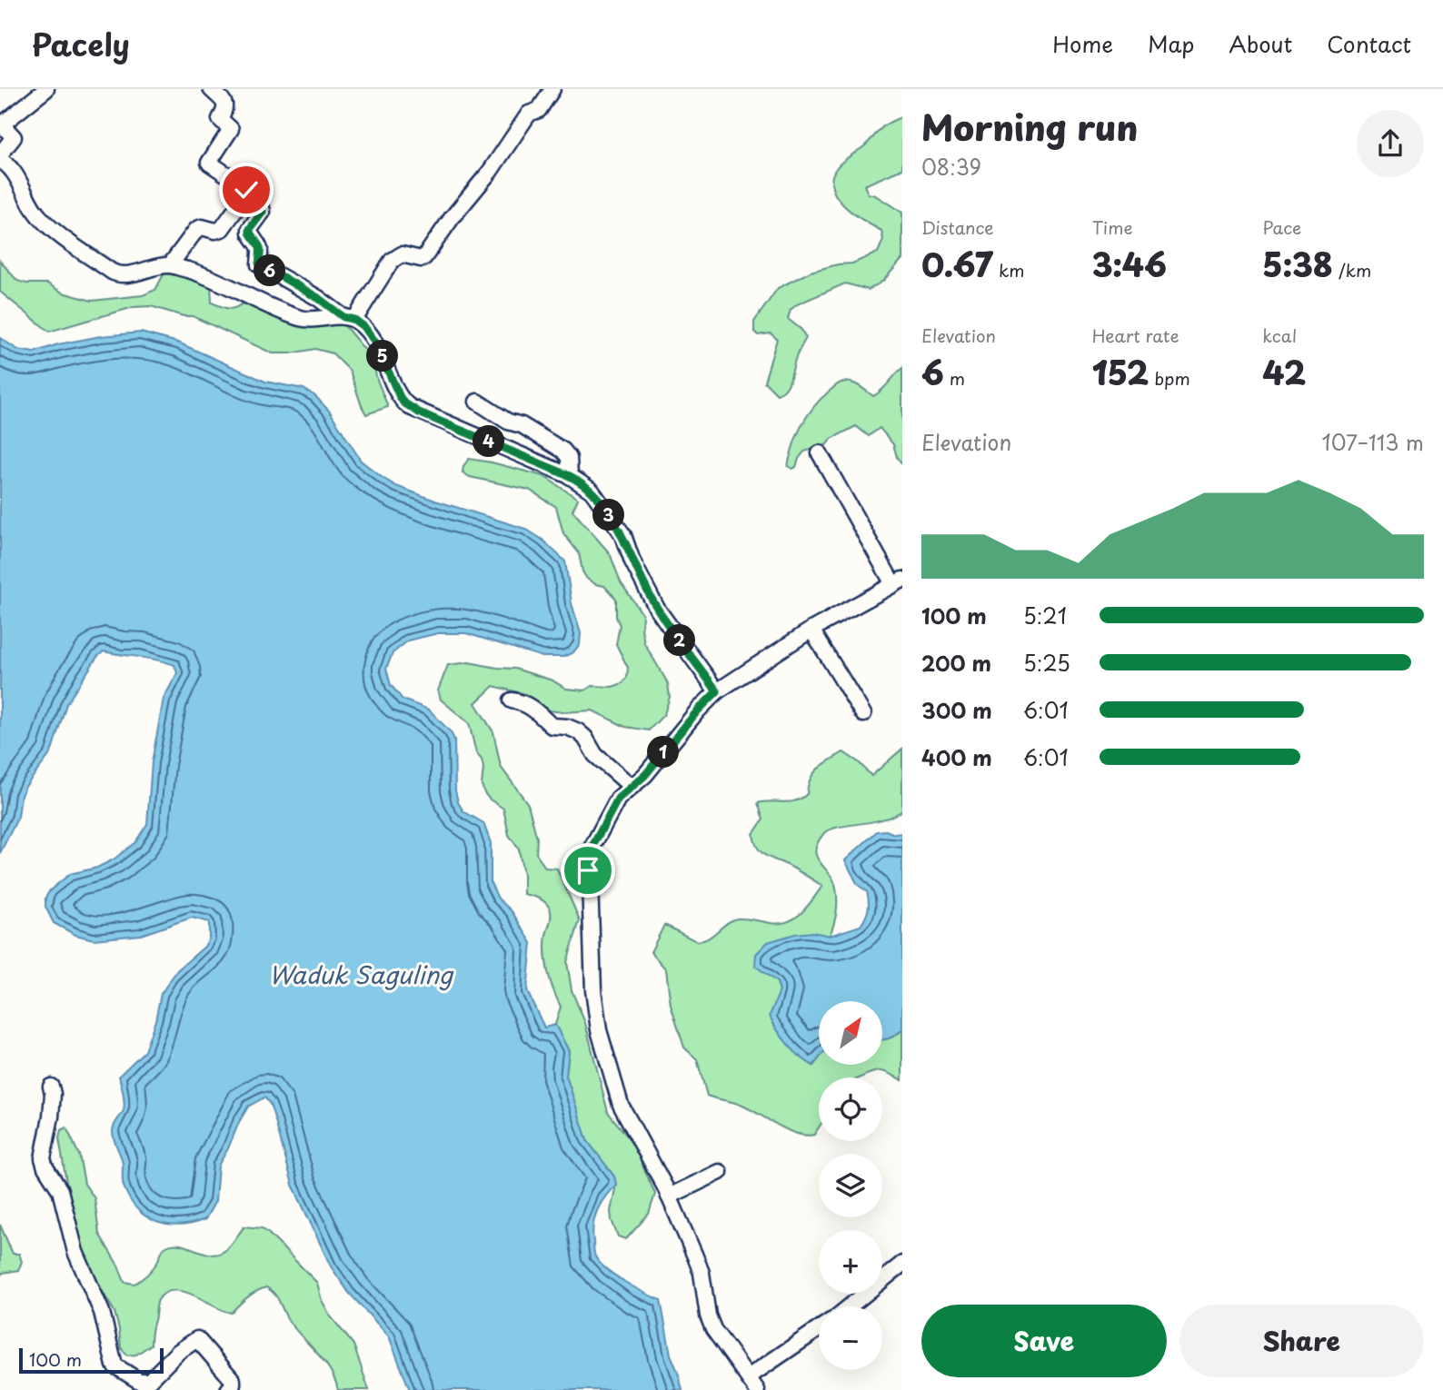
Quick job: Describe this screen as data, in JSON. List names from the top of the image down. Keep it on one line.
{"water":["Waduk Saguling"],"scale_bar":"100 m","north":"top right","page":{"header":"Pacely","nav":["Home","Map","About","Contact"],"heading":["Morning run","08:39"],"stats":[["Distance","0.67 km"],["Time","3:46"],["Pace","5:38 /km"],["Elevation","6 m"],["Heart rate","152 bpm"],["kcal","42"]],"pins":["6","5","4","3","2","1"],"chart":["Elevation","107–113 m"],"list":[{"name":"100 m","note":"5:21"},{"name":"200 m","note":"5:25"},{"name":"300 m","note":"6:01"},{"name":"400 m","note":"6:01"}],"map_buttons":["+","−"],"buttons":["Save","Share"],"scale":"100 m"}}
